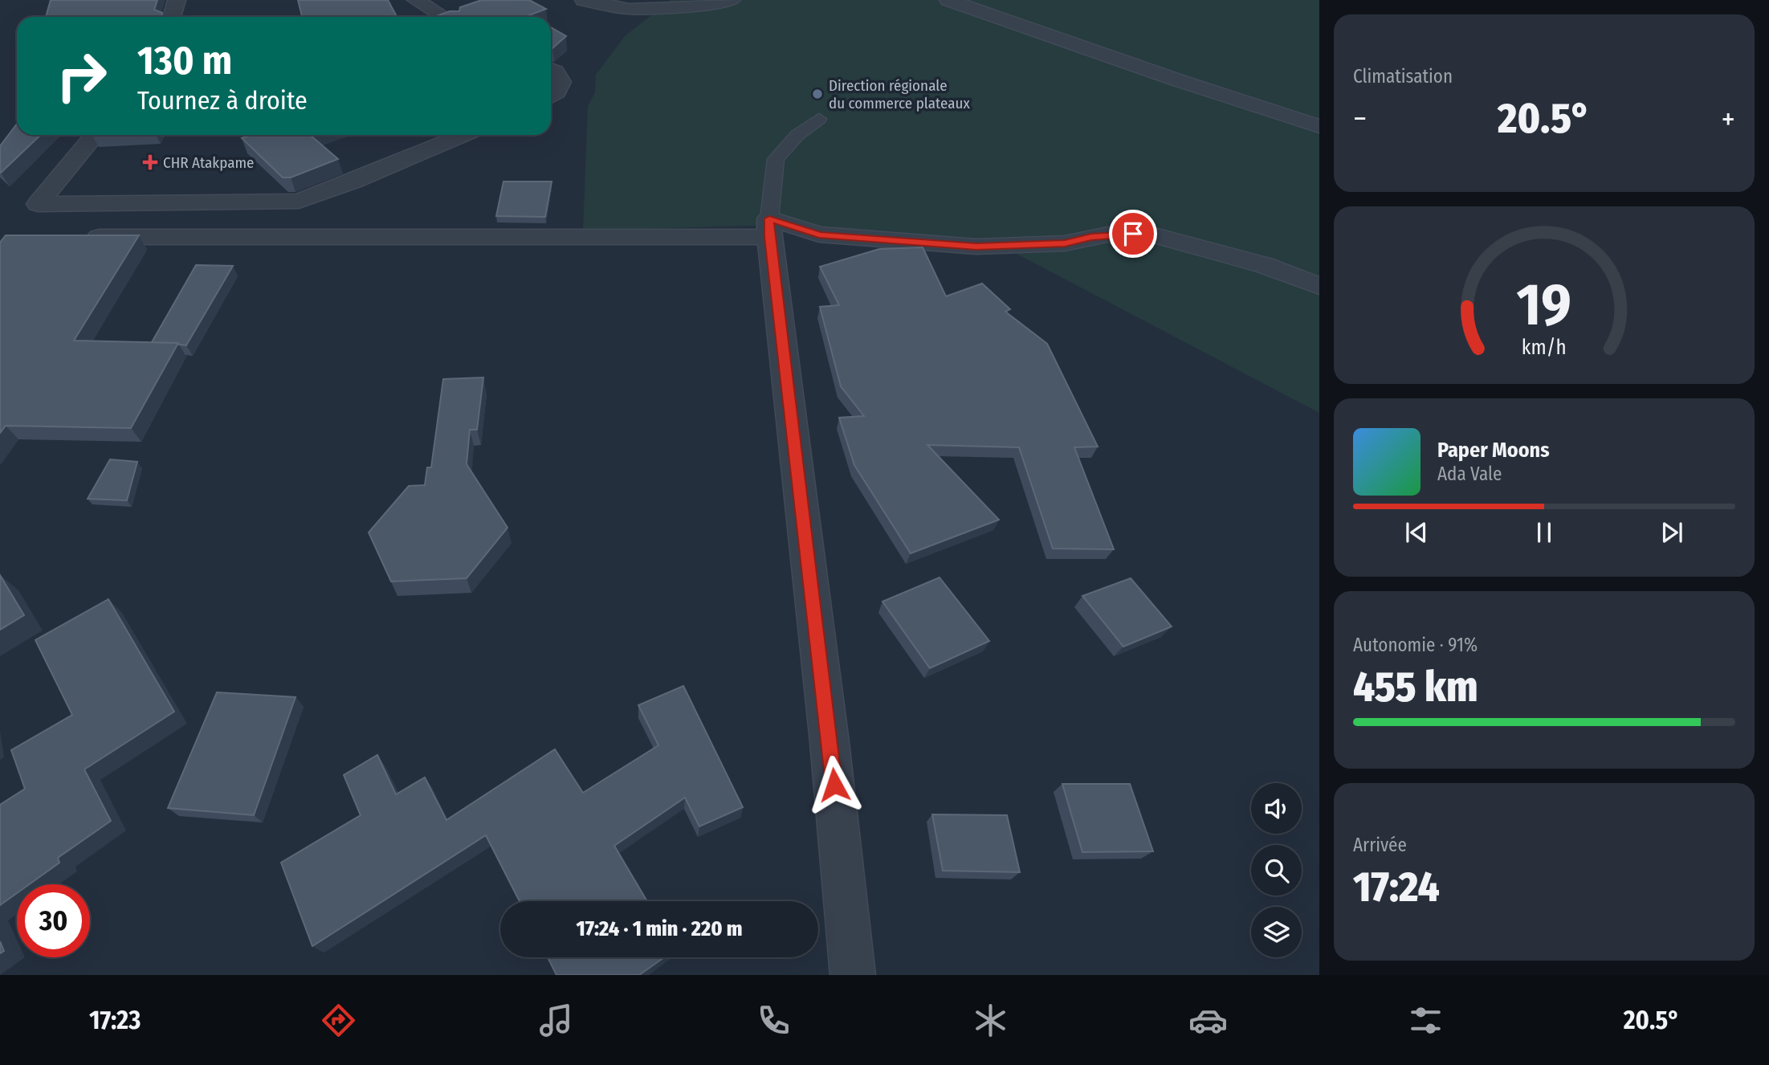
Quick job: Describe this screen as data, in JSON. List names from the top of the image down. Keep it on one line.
{"places":{"other":["Direction régionale du commerce plateaux"],"health":["CHR Atakpame"]},"page":{"tile":["Climatisation",["Autonomie · 91%","455 km"],["Arrivée","17:24"]],"turn":["130 m","Tournez à droite"],"heat":["−","20.5°","+"],"song":["Paper Moons","Ada Vale"],"limit":"30","trip":"17:24 · 1 min · 220 m","tabs":["17:23","20.5°"],"gauge":["19","km/h"]}}
